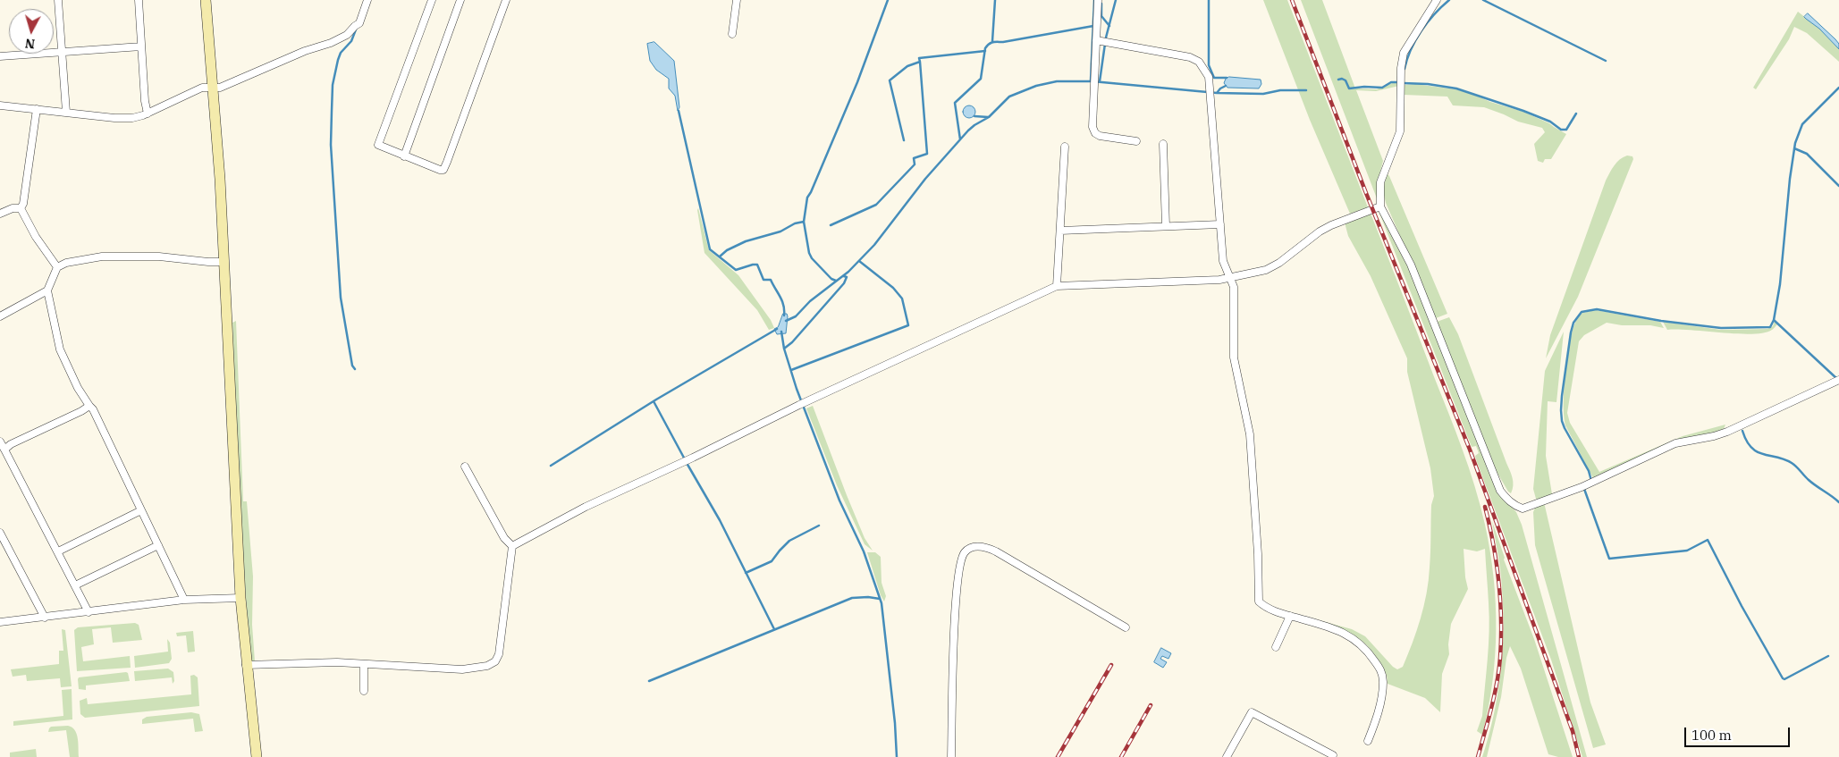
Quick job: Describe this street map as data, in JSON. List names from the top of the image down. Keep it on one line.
{"scale_bar":"100 m","north":"bottom"}
